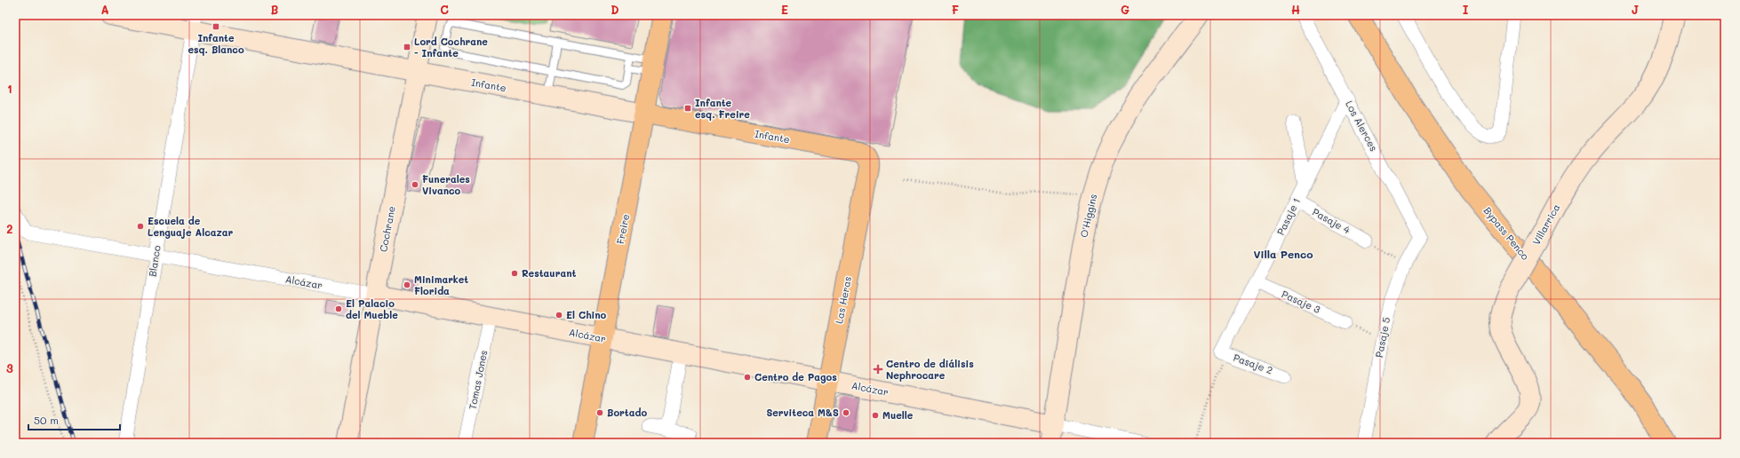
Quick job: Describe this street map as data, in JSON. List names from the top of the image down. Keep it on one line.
{"streets":{"main road":["Infante","Freire","Bypass Penco","Las Heras"],"street":["Los Alerces","O'Higgins","Pasaje 1","Pasaje 4","Villarrica","Cochrane","Blanco","Alcázar","Pasaje 3","Pasaje 5","Pasaje 2","Tomas Jones"]},"crossings":[["Infante","Cochrane"],["Infante","Freire"],["Infante","Blanco"],["Infante","Las Heras"],["Los Alerces","Pasaje 1"],["Los Alerces","Pasaje 5"],["O'Higgins","Alcázar"],["Pasaje 1","Pasaje 4"],["Pasaje 1","Pasaje 3"],["Pasaje 1","Pasaje 2"],["Cochrane","Alcázar"],["Freire","Alcázar"],["Blanco","Alcázar"],["Alcázar","Las Heras"],["Alcázar","Tomas Jones"]],"districts":["Villa Penco"],"places":{"transit":["Infante esq. Blanco","Lord Cochrane - Infante","Infante esq. Freire"],"other":["Funerales Vivanco","Escuela de Lenguaje Alcazar","Restaurant","Minimarket Florida","El Palacio del Mueble","El Chino","Centro de Pagos","Bortado","Serviteca M&S","Muelle"],"health":["Centro de diálisis Nephrocare"]},"scale_bar":"50 m","grid":{"columns":["A","B","C","D","E","F","G","H","I","J"],"rows":["1","2","3"]}}
